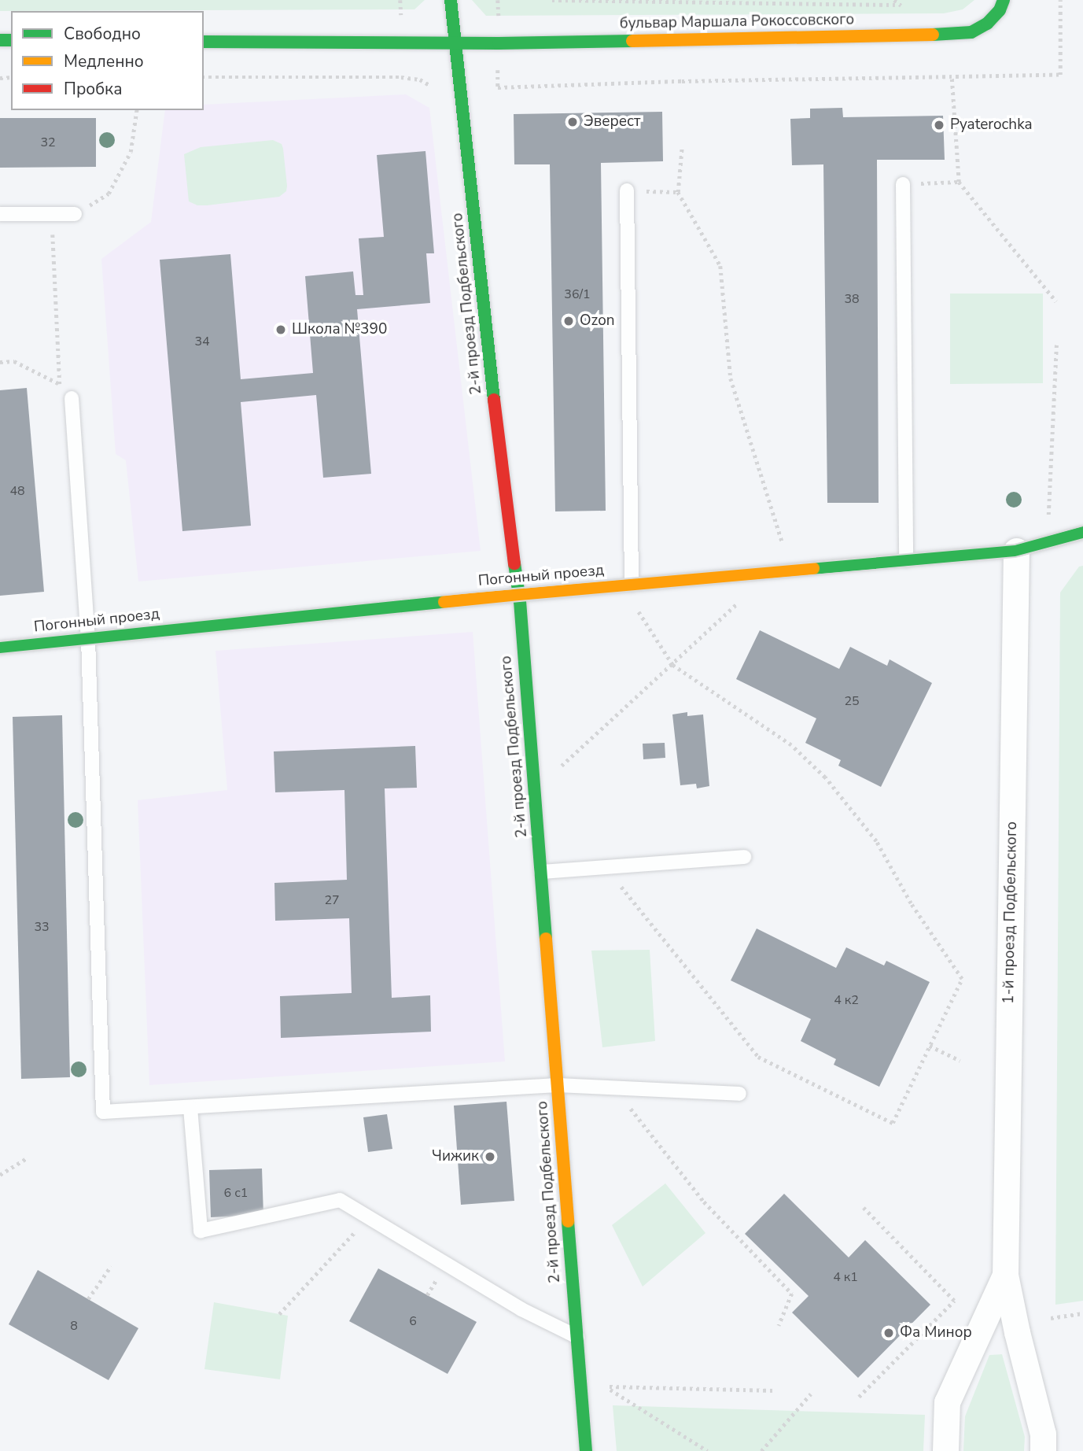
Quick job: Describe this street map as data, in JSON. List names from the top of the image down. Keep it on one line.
{"streets":{"street":["бульвар Маршала Рокоссовского","2-й проезд Подбельского","Погонный проезд","1-й проезд Подбельского"]},"crossings":[["бульвар Маршала Рокоссовского","2-й проезд Подбельского"],["2-й проезд Подбельского","Погонный проезд"],["Погонный проезд","1-й проезд Подбельского"]],"places":["Эверест","Pyaterochka","Ozon","Школа №390","Чижик","Фа Минор"],"house_numbers":["32","36/1","38","34","48","25","27","33","4 к2","6 с1","4 к1","6","8"],"legend":["Свободно","Медленно","Пробка"]}
